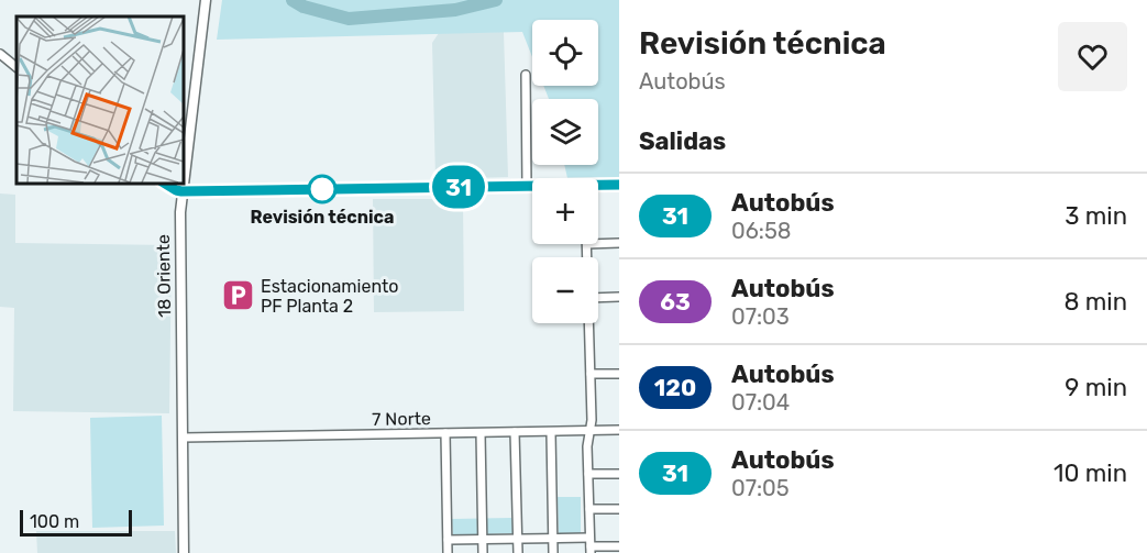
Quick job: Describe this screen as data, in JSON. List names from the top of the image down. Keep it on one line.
{"streets":{"street":["18 Oriente","7 Norte"]},"crossings":[["18 Oriente","7 Norte"]],"places":{"other":["Revisión técnica"],"parking":["Estacionamiento PF Planta 2"]},"lines":["bus line 31"],"scale_bar":"100 m","page":{"on_map":"31","heading":[["Revisión técnica","Autobús"],"Salidas"],"map_buttons":["+","−"],"list":[{"mark":"31","name":"Autobús","note":"06:58","value":"3 min"},{"mark":"63","name":"Autobús","note":"07:03","value":"8 min"},{"mark":"120","name":"Autobús","note":"07:04","value":"9 min"},{"mark":"31","name":"Autobús","note":"07:05","value":"10 min"}],"scale":"100 m"}}
